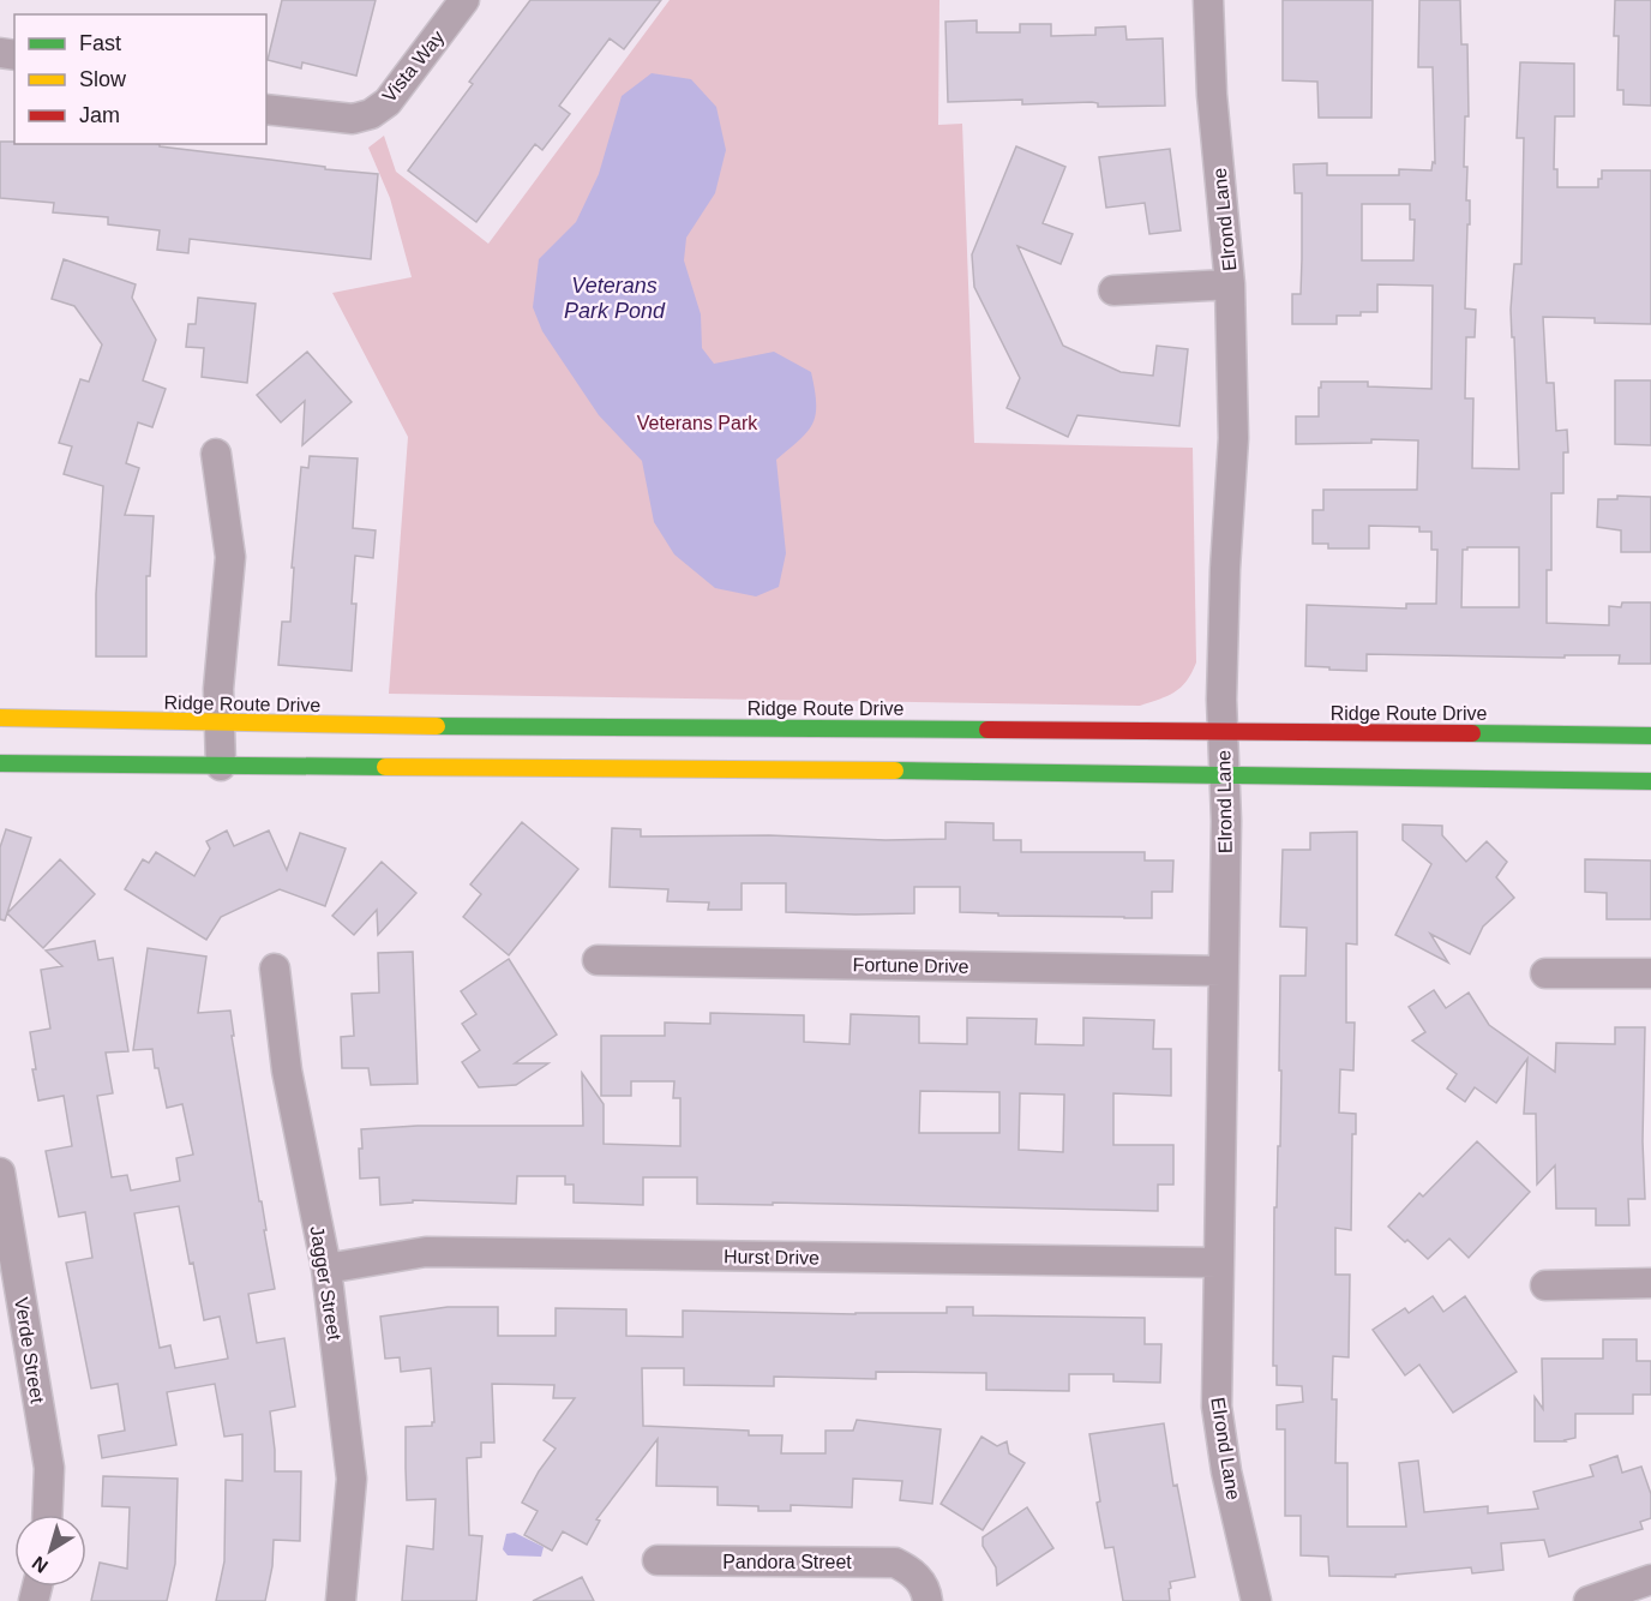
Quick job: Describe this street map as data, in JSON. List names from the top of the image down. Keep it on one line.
{"streets":{"main road":["Ridge Route Drive"],"street":["Vista Way","Elrond Lane","Fortune Drive","Hurst Drive","Jagger Street","Verde Street","Pandora Street"]},"crossings":[["Elrond Lane","Ridge Route Drive"],["Elrond Lane","Fortune Drive"],["Elrond Lane","Hurst Drive"],["Hurst Drive","Jagger Street"]],"water":["Veterans Park Pond"],"parks":["Veterans Park"],"legend":["Fast","Slow","Jam"],"north":"bottom left"}
